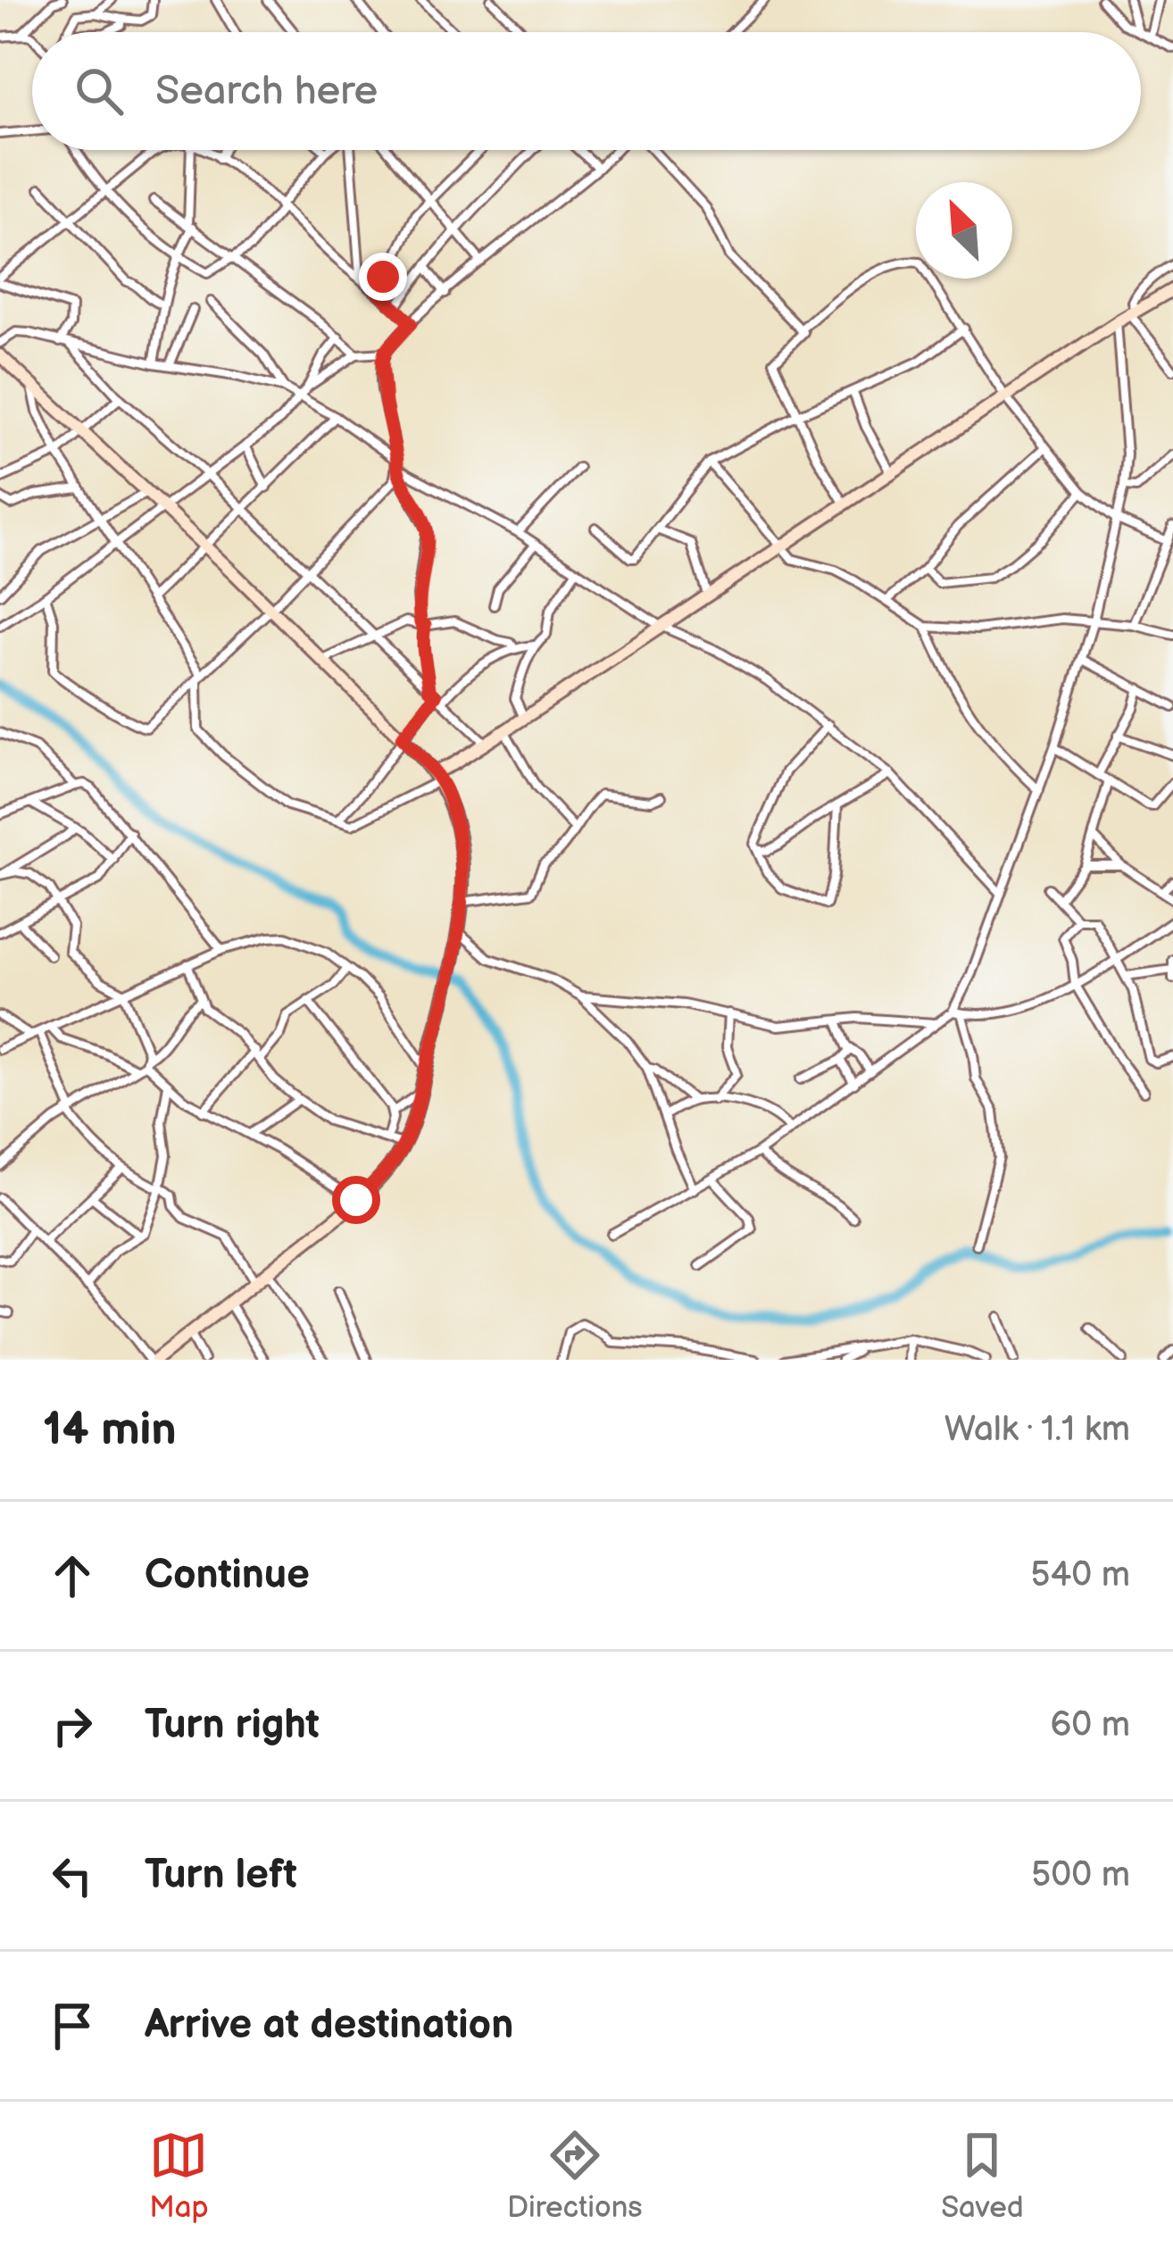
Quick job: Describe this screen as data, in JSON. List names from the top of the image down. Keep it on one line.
{"north":"top left","page":{"search":"Search here","heading":["14 min","Walk · 1.1 km"],"list":[["Continue","540 m"],["Turn right","60 m"],["Turn left","500 m"],"Arrive at destination"],"nav":["Map","Directions","Saved"]}}
